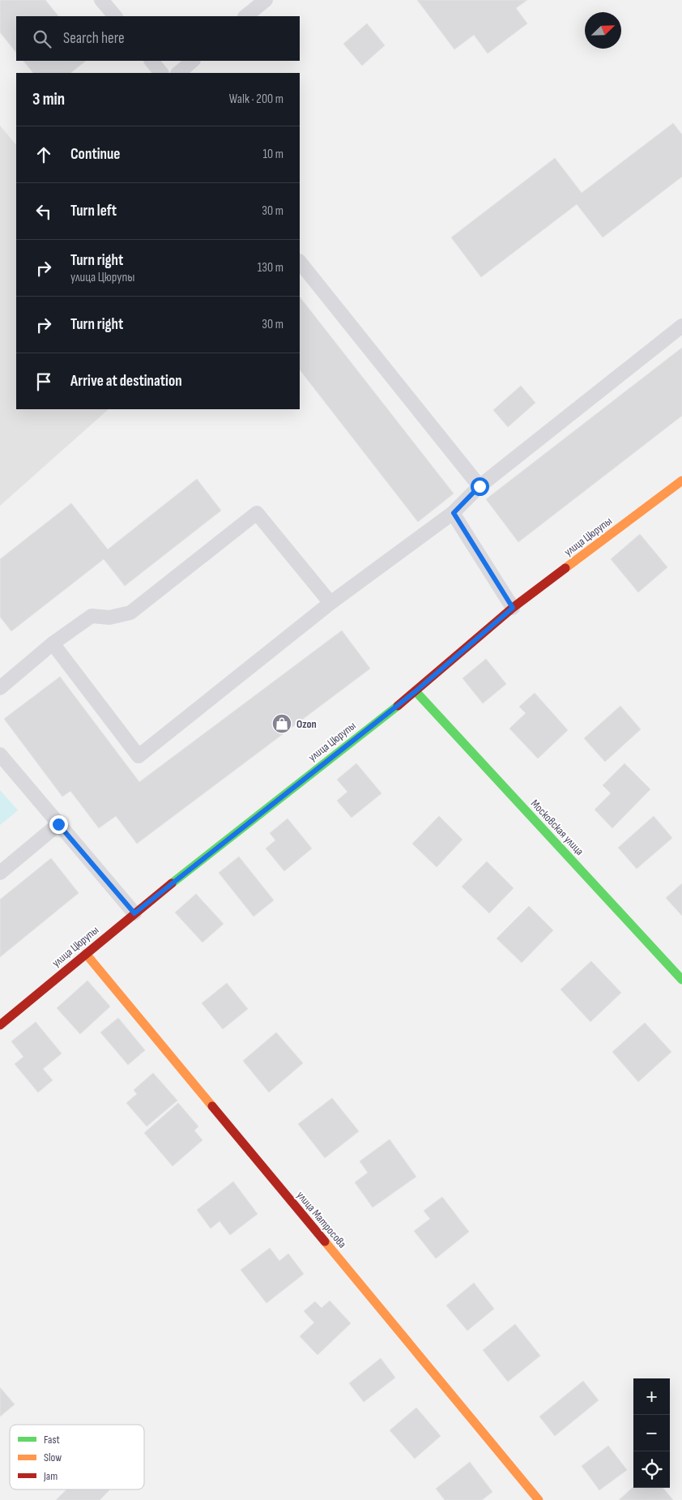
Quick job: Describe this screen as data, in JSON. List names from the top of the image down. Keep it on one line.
{"streets":{"street":["улица Цюрупы","Московская улица","улица Матросова"]},"crossings":[["улица Цюрупы","Московская улица"],["улица Цюрупы","улица Матросова"]],"places":{"shop":["Ozon"]},"legend":["Fast","Slow","Jam"],"north":"top right","page":{"search":"Search here","heading":["3 min","Walk · 200 m"],"list":[["Continue","10 m"],["Turn left","30 m"],["Turn right","улица Цюрупы","130 m"],["Turn right","30 m"],"Arrive at destination"],"map_buttons":["+","−"]}}
